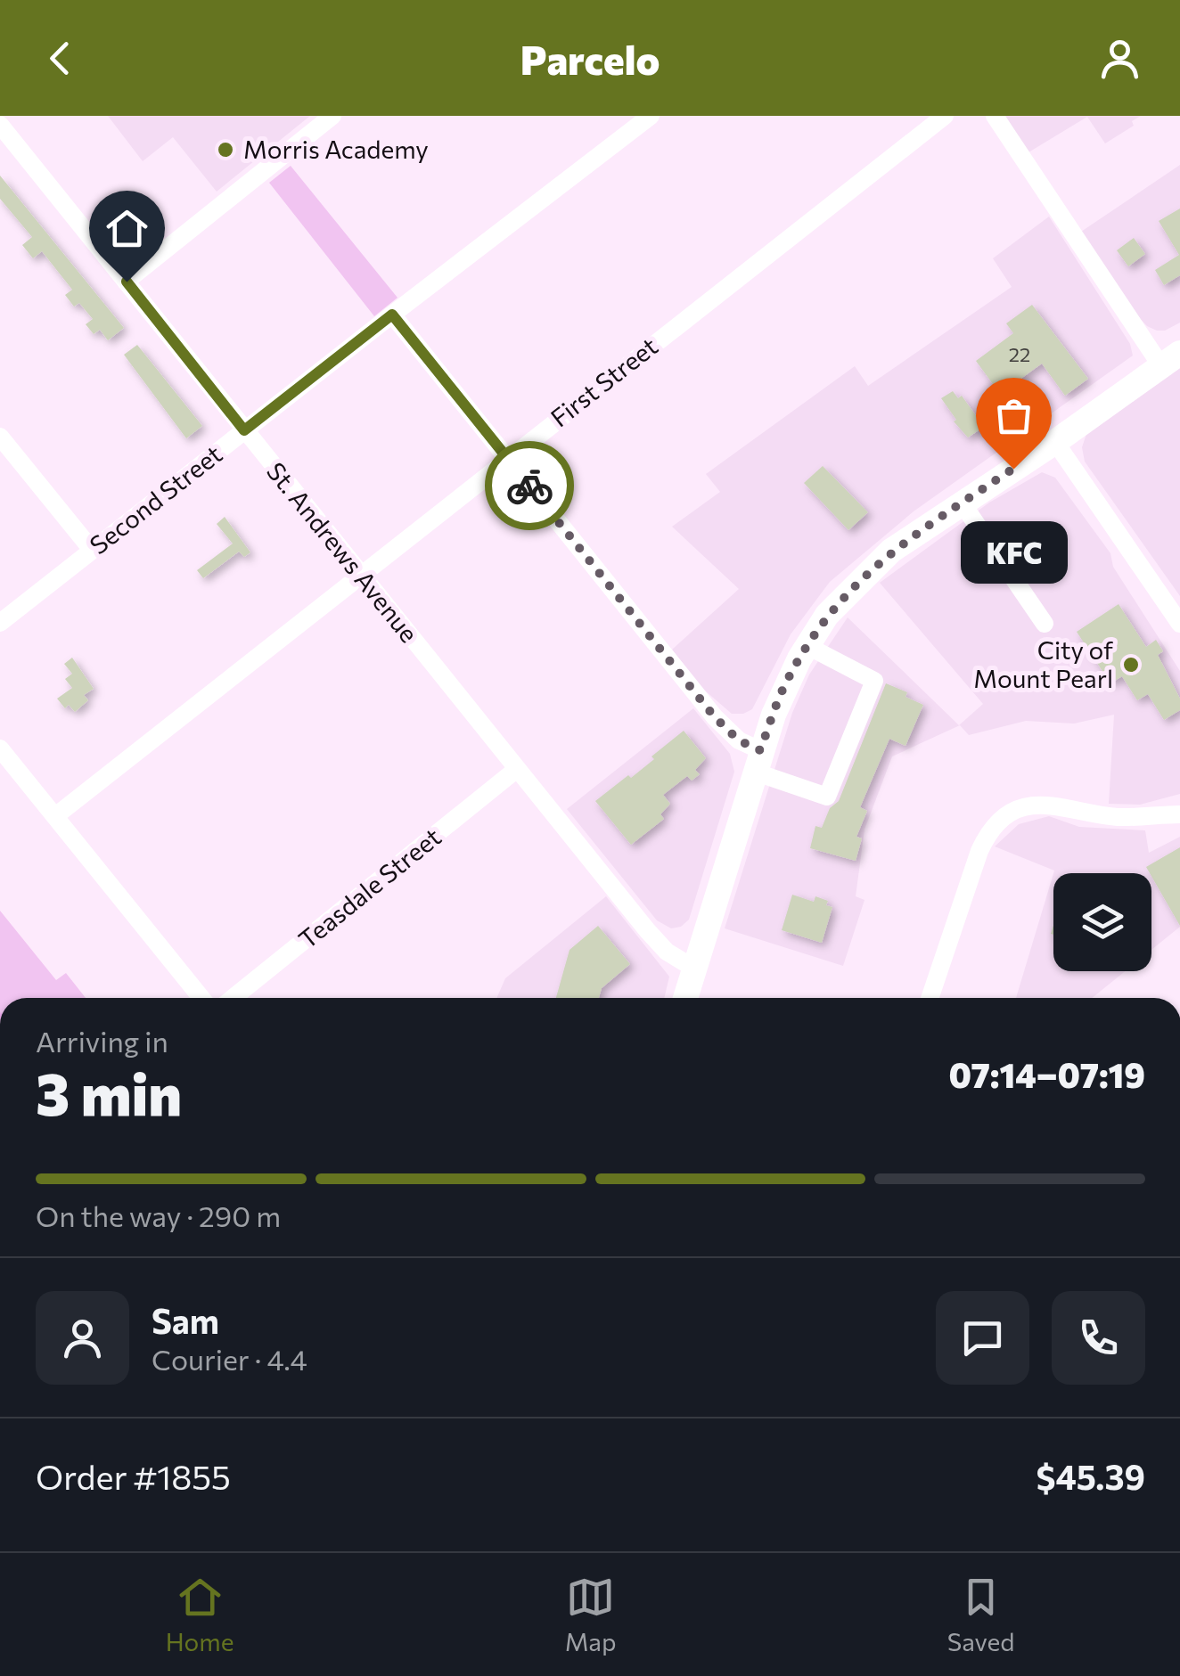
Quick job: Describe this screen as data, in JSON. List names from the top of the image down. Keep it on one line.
{"streets":{"street":["First Street","Second Street","St. Andrews Avenue","Teasdale Street"]},"crossings":[["First Street","St. Andrews Avenue"],["Second Street","St. Andrews Avenue"],["St. Andrews Avenue","Teasdale Street"]],"places":["Morris Academy","KFC","City of Mount Pearl"],"house_numbers":["22"],"page":{"header":"Parcelo","bubble":"KFC","heading":["3 min","Arriving in","07:14–07:19"],"panel":["Sam","Courier · 4.4","Order #1855","$45.39"],"bar":"On the way · 290 m","tabs":["Home","Map","Saved"]}}
